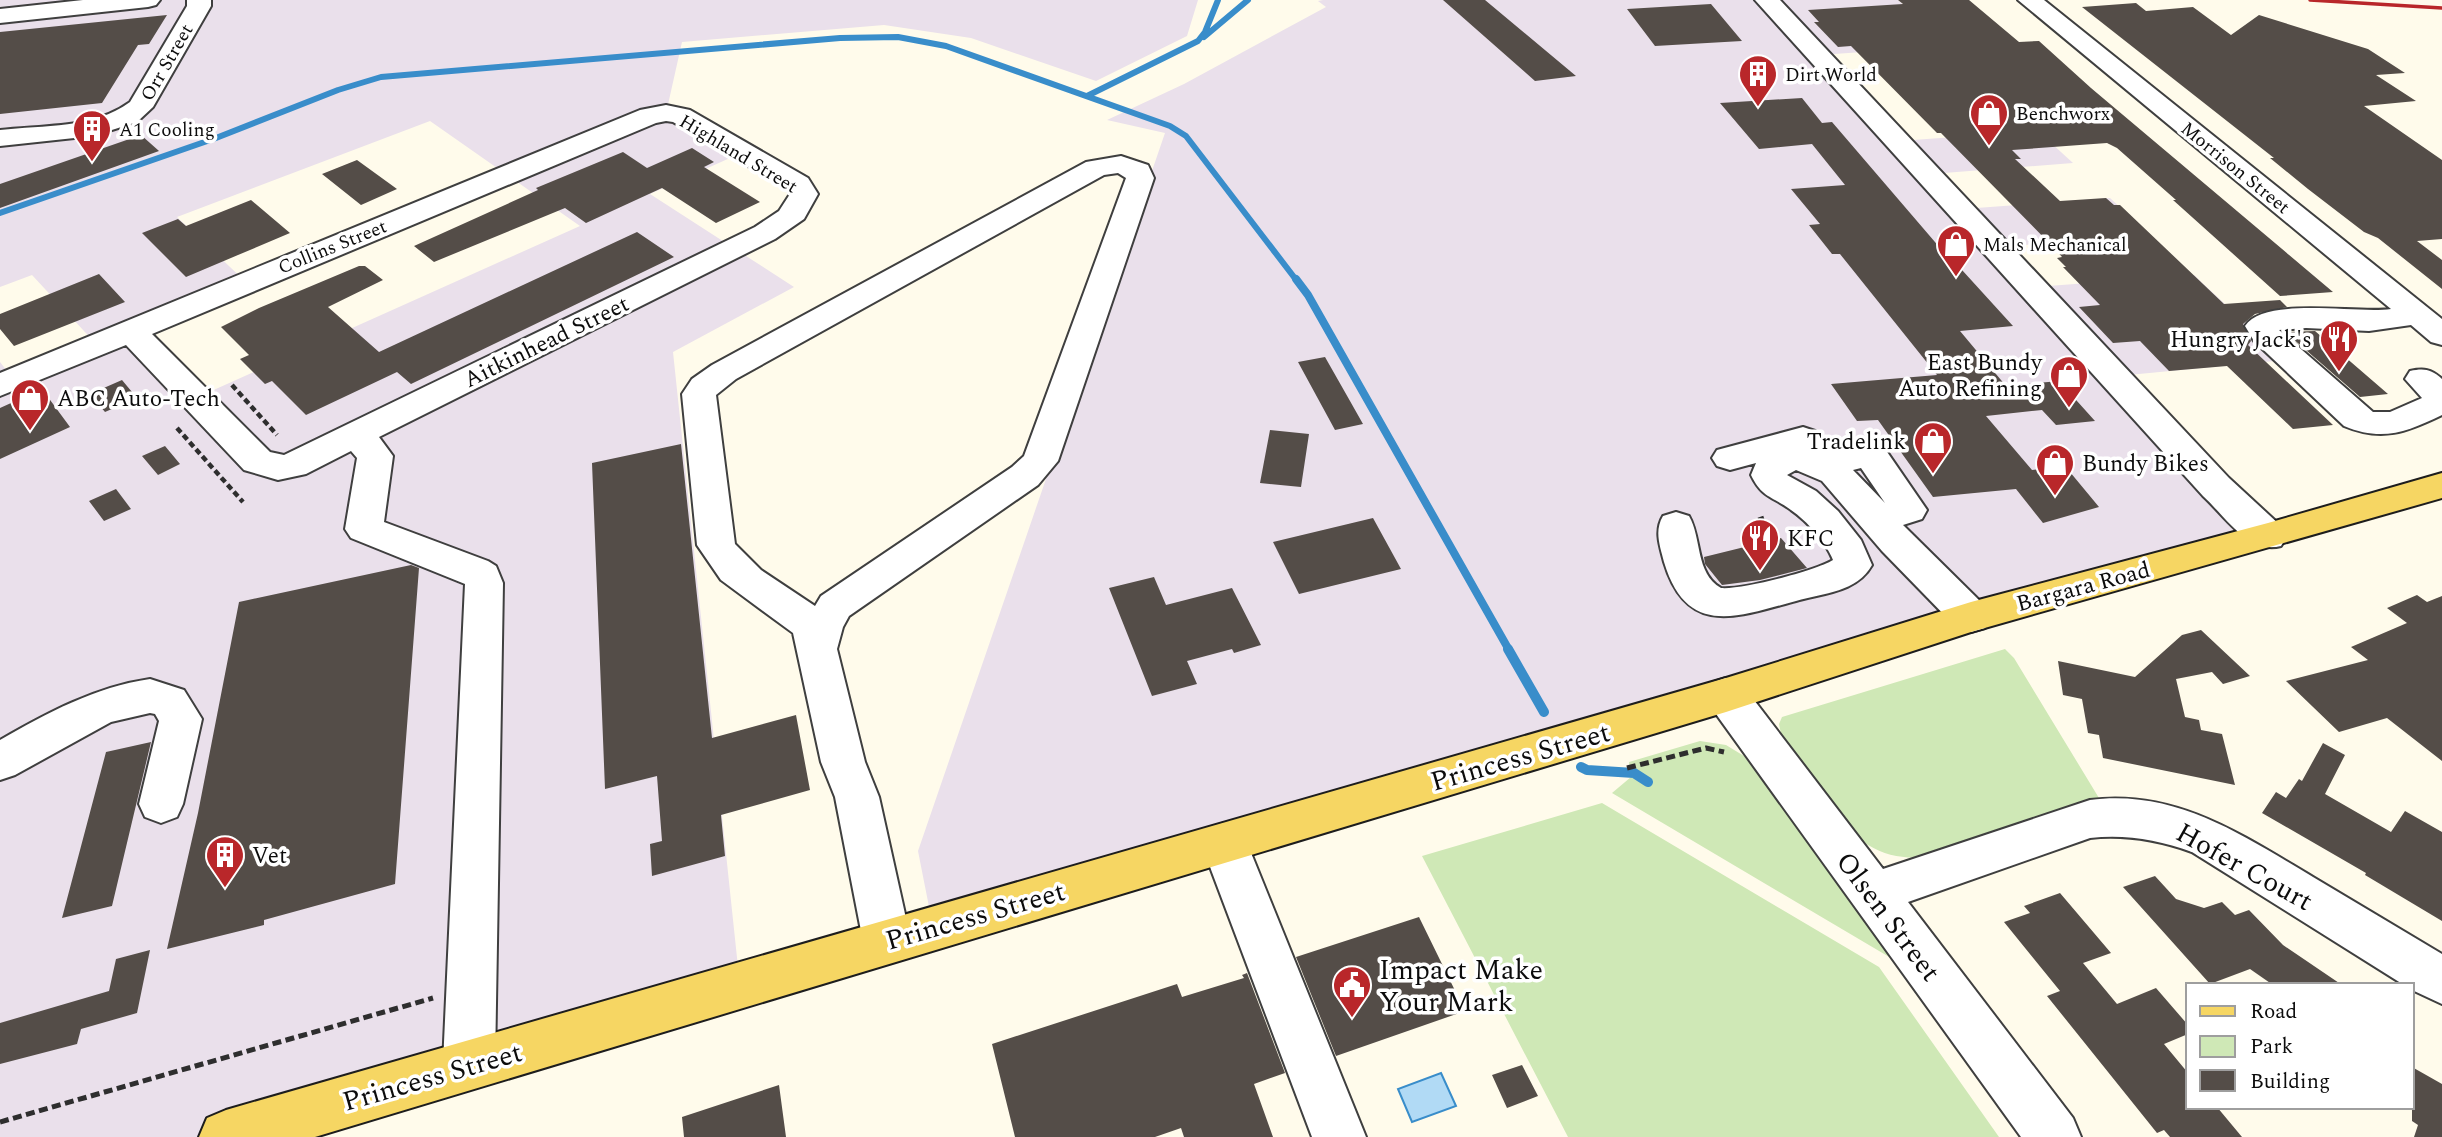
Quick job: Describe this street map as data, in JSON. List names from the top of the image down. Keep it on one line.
{"streets":{"main road":["Bargara Road","Princess Street"],"street":["Orr Street","Highland Street","Morrison Street","Collins Street","Aitkinhead Street","Hofer Court","Olsen Street"]},"crossings":[["Highland Street","Collins Street"],["Highland Street","Aitkinhead Street"],["Bargara Road","Princess Street"],["Bargara Road","Olsen Street"],["Princess Street","Olsen Street"],["Hofer Court","Olsen Street"]],"places":{"building":["Dirt World","A1 Cooling","Vet"],"shop":["Benchworx","Mals Mechanical","East Bundy Auto Refining","ABC Auto-Tech","Tradelink","Bundy Bikes"],"restaurant":["Hungry Jack's","KFC"],"public building":["Impact Make Your Mark"]},"legend":["Road","Park","Building"]}
